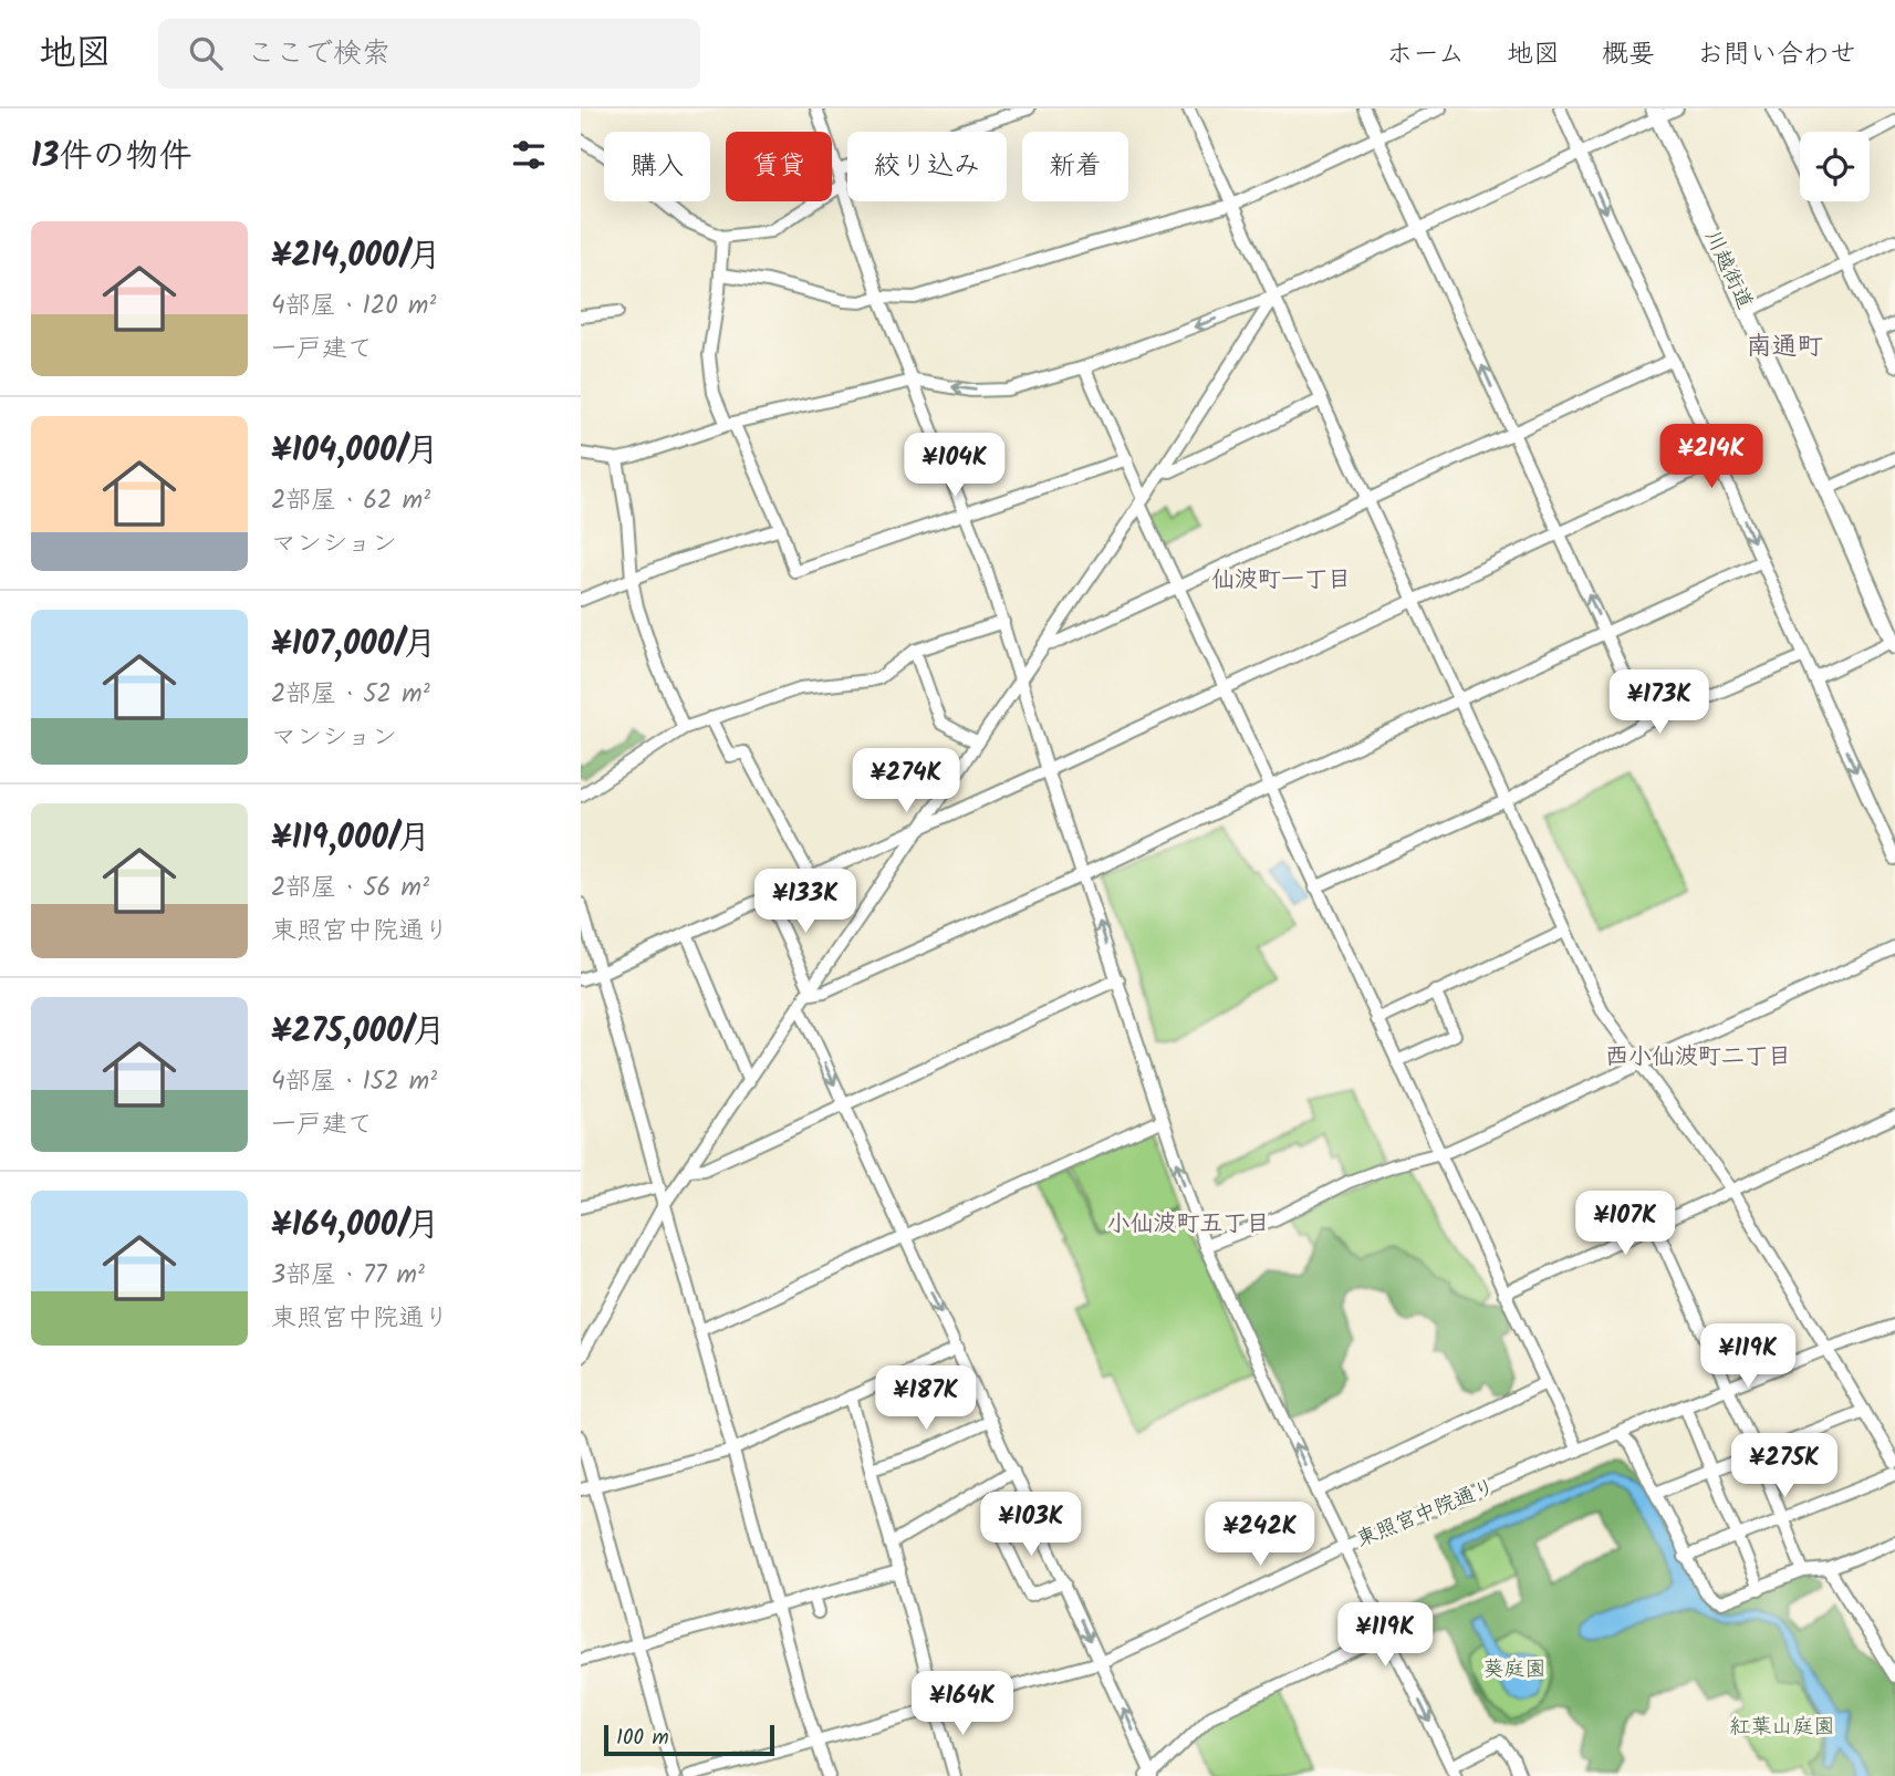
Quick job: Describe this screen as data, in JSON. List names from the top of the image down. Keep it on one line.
{"streets":{"main road":["川越街道"],"street":["東照宮中院通り"]},"districts":["南通町","仙波町一丁目","西小仙波町二丁目","小仙波町五丁目"],"parks":["葵庭園","紅葉山庭園"],"scale_bar":"100 m","page":{"header":"地図","search":"ここで検索","nav":["ホーム","地図","概要","お問い合わせ"],"heading":"13件の物件","chip":["購入","賃貸","絞り込み","新着"],"list":[{"name":"¥214,000/月","note":"4部屋 · 120 m² · 一戸建て"},{"name":"¥104,000/月","note":"2部屋 · 62 m² · マンション"},{"name":"¥107,000/月","note":"2部屋 · 52 m² · マンション"},{"name":"¥119,000/月","note":"2部屋 · 56 m² · 東照宮中院通り"},{"name":"¥275,000/月","note":"4部屋 · 152 m² · 一戸建て"},{"name":"¥164,000/月","note":"3部屋 · 77 m² · 東照宮中院通り"}],"price":["¥214K","¥104K","¥173K","¥274K","¥133K","¥107K","¥119K","¥187K","¥275K","¥103K","¥242K","¥119K","¥164K"],"scale":"100 m"}}
